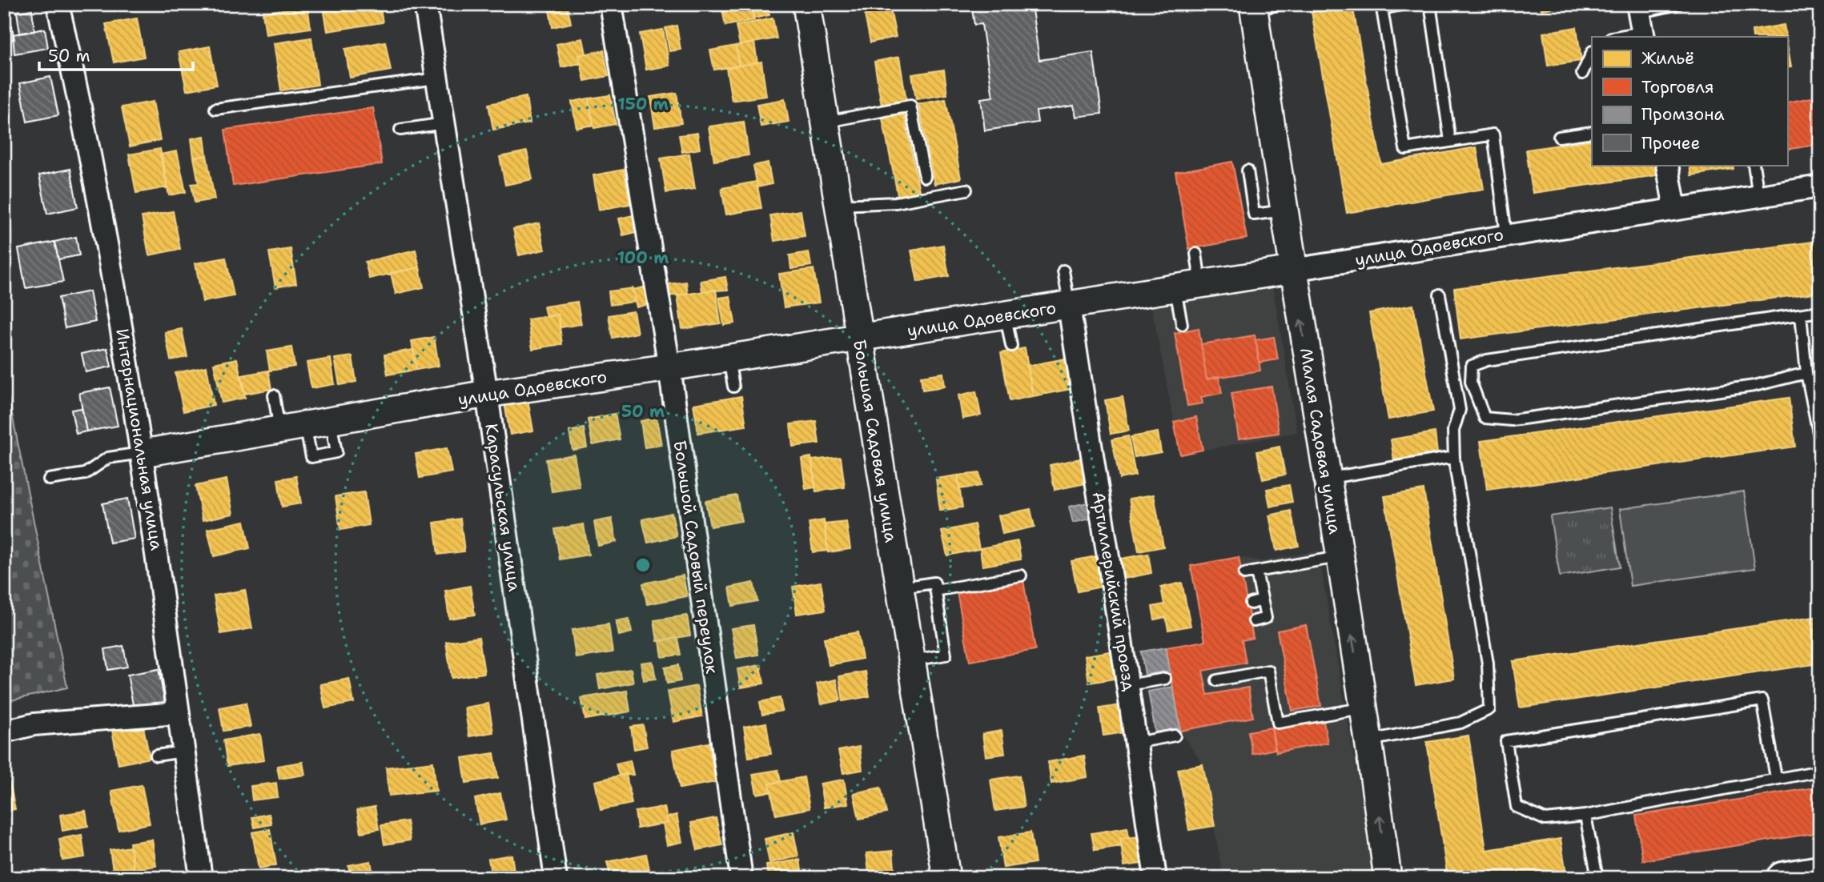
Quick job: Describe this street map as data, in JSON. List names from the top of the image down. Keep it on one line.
{"streets":{"street":["улица Одоевского","Интернациональная улица","Большая Садовая улица","Малая Садовая улица","Карасульская улица","Большой Садовый переулок","Артиллерийский проезд"]},"crossings":[["улица Одоевского","Интернациональная улица"],["улица Одоевского","Большая Садовая улица"],["улица Одоевского","Малая Садовая улица"],["улица Одоевского","Карасульская улица"],["улица Одоевского","Большой Садовый переулок"],["улица Одоевского","Артиллерийский проезд"]],"one_way":["Малая Садовая улица"],"legend":["Жильё","Торговля","Промзона","Прочее"],"scale_bar":"50 m","rings":["150 m","100 m","50 m"]}
